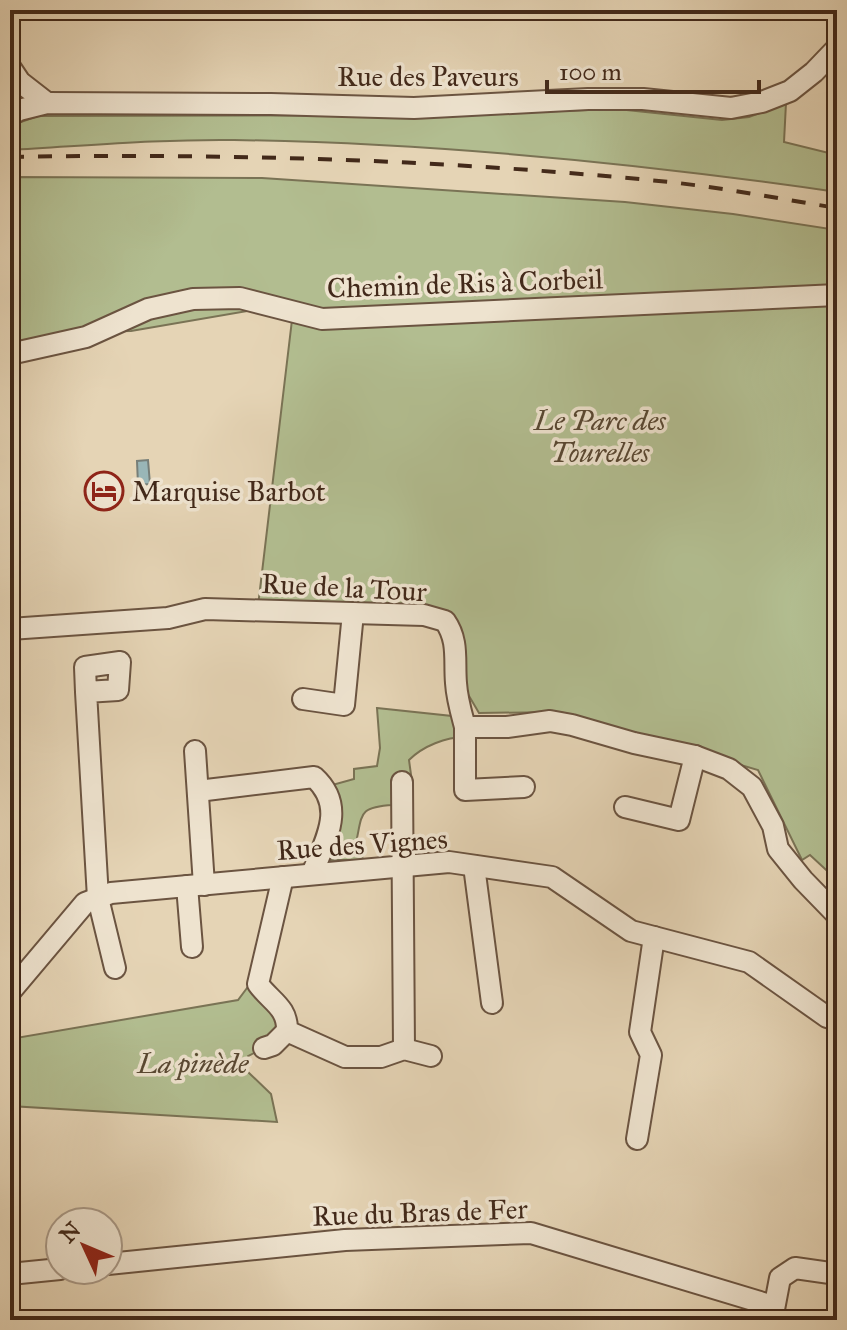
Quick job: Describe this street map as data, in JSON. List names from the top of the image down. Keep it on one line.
{"streets":{"street":["Rue des Paveurs","Chemin de Ris à Corbeil","Rue de la Tour","Rue des Vignes","Rue du Bras de Fer"]},"parks":["Le Parc des Tourelles","La pinède"],"places":{"hotel":["Marquise Barbot"]},"scale_bar":"100 m","north":"top left"}
